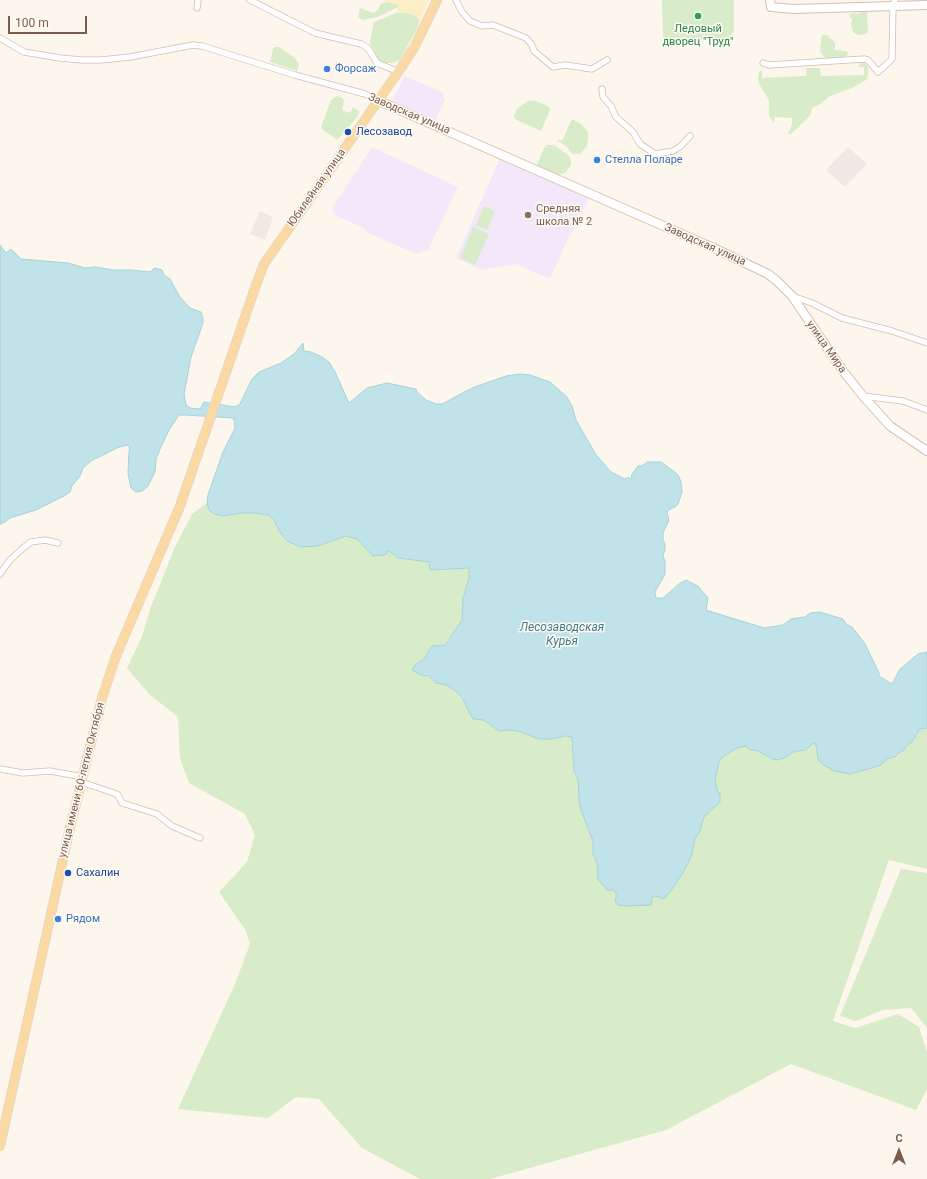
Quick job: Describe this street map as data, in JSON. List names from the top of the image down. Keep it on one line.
{"streets":{"main road":["Юбилейная улица","улица имени 60-летия Октября"],"street":["Заводская улица","улица Мира"]},"crossings":[["Заводская улица","Юбилейная улица"],["Заводская улица","улица Мира"],["Юбилейная улица","улица имени 60-летия Октября"]],"water":["Лесозаводская Курья"],"places":["Ледовый дворец \"Труд\"","Форсаж","Лесозавод","Стелла Поларе","Средняя школа № 2","Сахалин","Рядом"],"scale_bar":"100 m","north":"top"}
